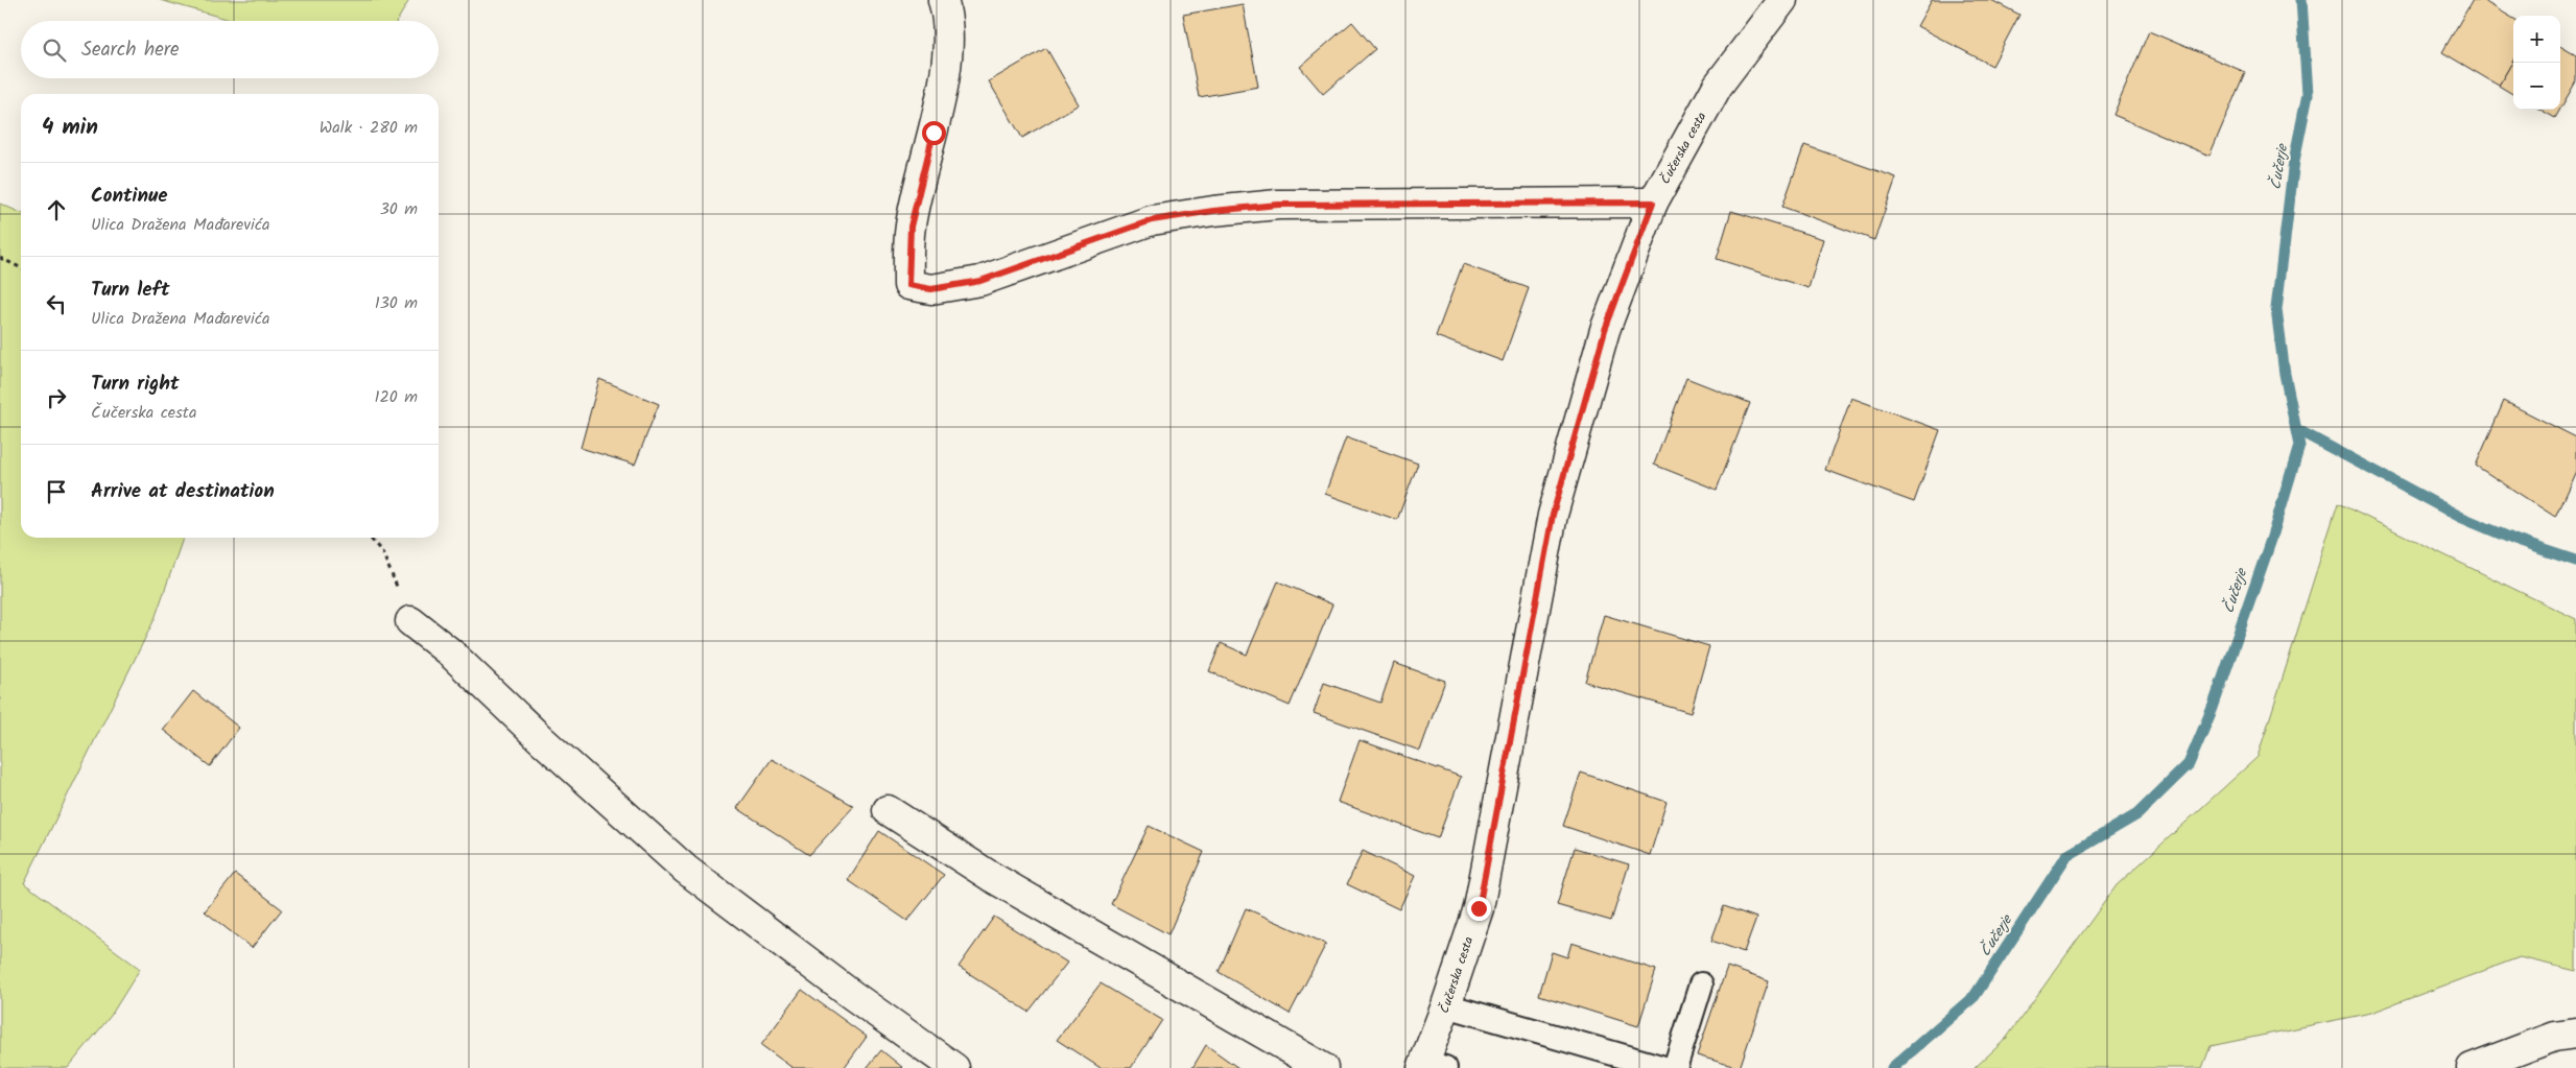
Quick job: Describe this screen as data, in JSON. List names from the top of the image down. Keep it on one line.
{"streets":{"street":["Čučerska cesta"]},"water":["Čučerje"],"page":{"map_buttons":["+","−"],"search":"Search here","heading":["4 min","Walk · 280 m"],"list":[["Continue","Ulica Dražena Mađarevića","30 m"],["Turn left","Ulica Dražena Mađarevića","130 m"],["Turn right","Čučerska cesta","120 m"],"Arrive at destination"]}}
